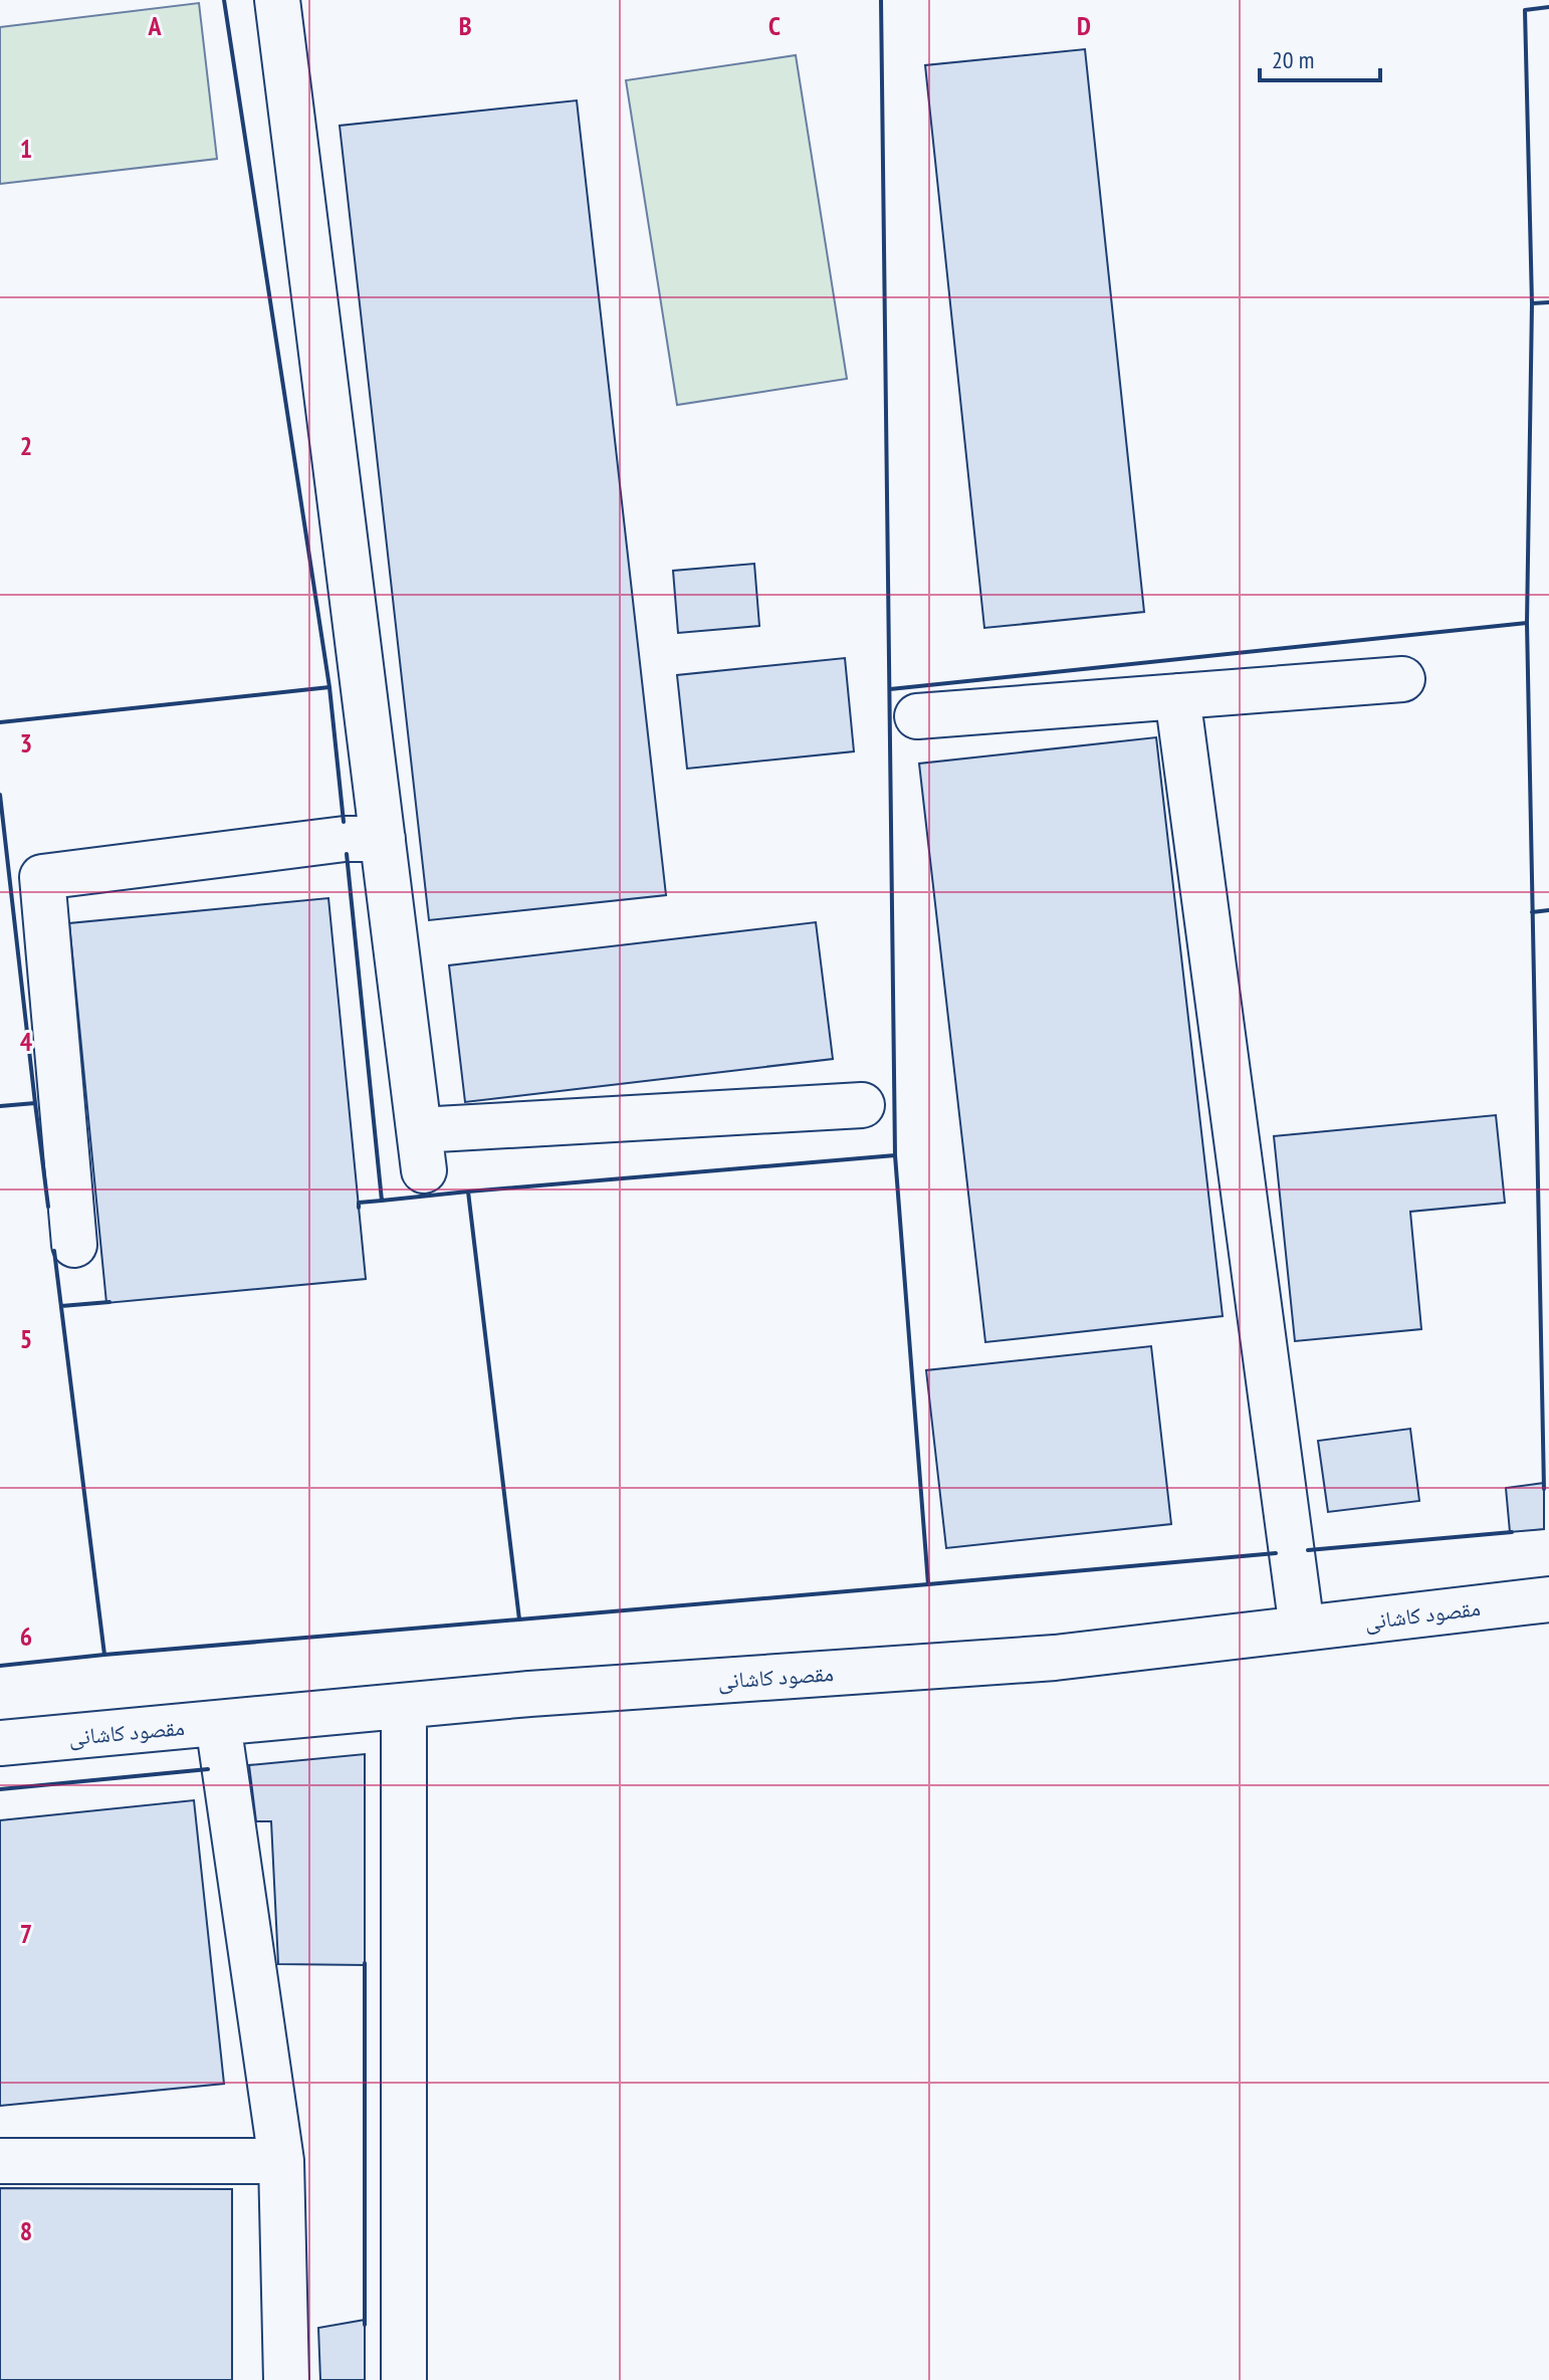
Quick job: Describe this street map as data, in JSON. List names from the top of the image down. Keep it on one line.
{"streets":{"lane":["مقصود کاشانی"]},"scale_bar":"20 m","grid":{"columns":["A","B","C","D"],"rows":["1","2","3","4","5","6","7","8"]}}
